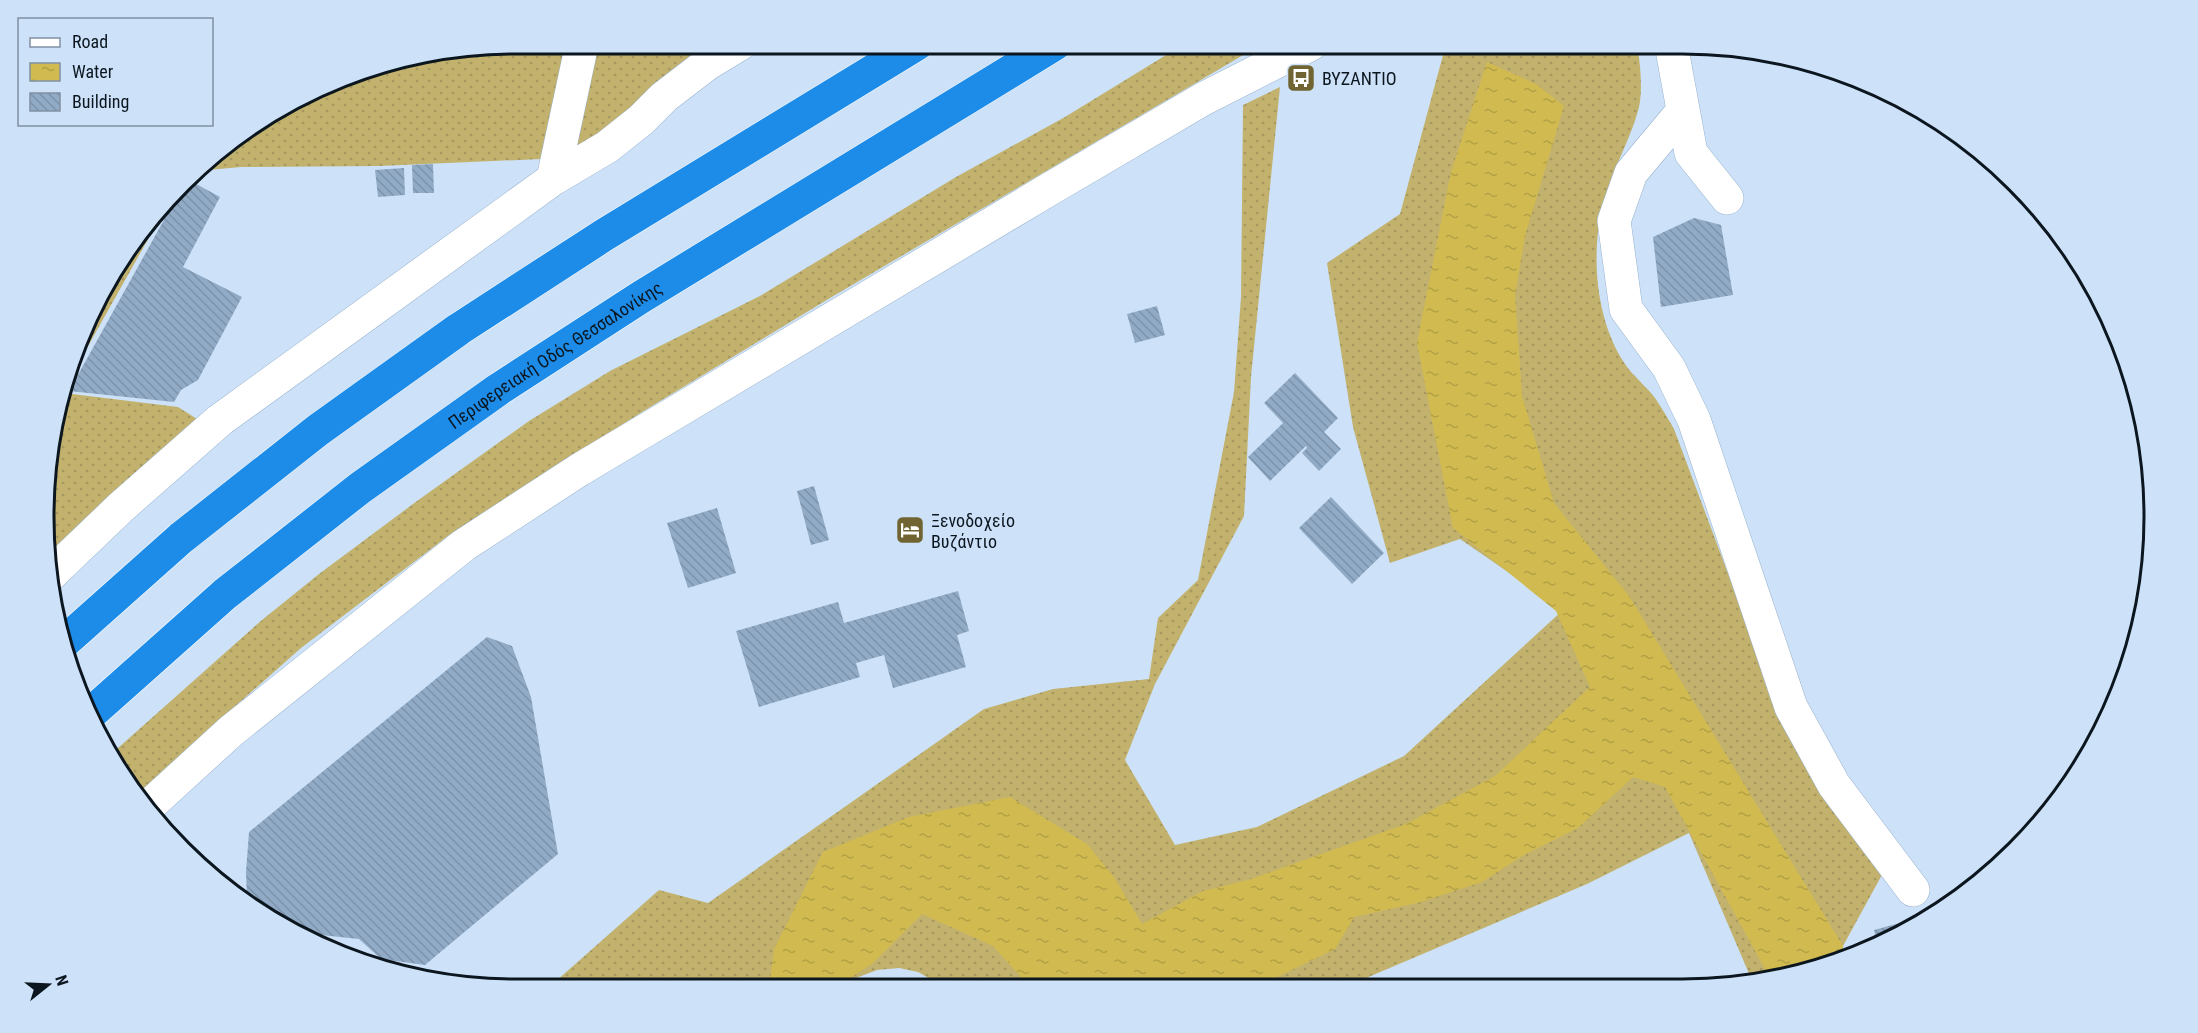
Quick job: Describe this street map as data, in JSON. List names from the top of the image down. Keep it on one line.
{"streets":{"highway":["Περιφερειακή Οδός Θεσσαλονίκης"]},"places":{"bus stop":["ΒΥΖΑΝΤΙΟ"],"hotel":["Ξενοδοχείο Βυζάντιο"]},"legend":["Road","Water","Building"],"north":"right"}
